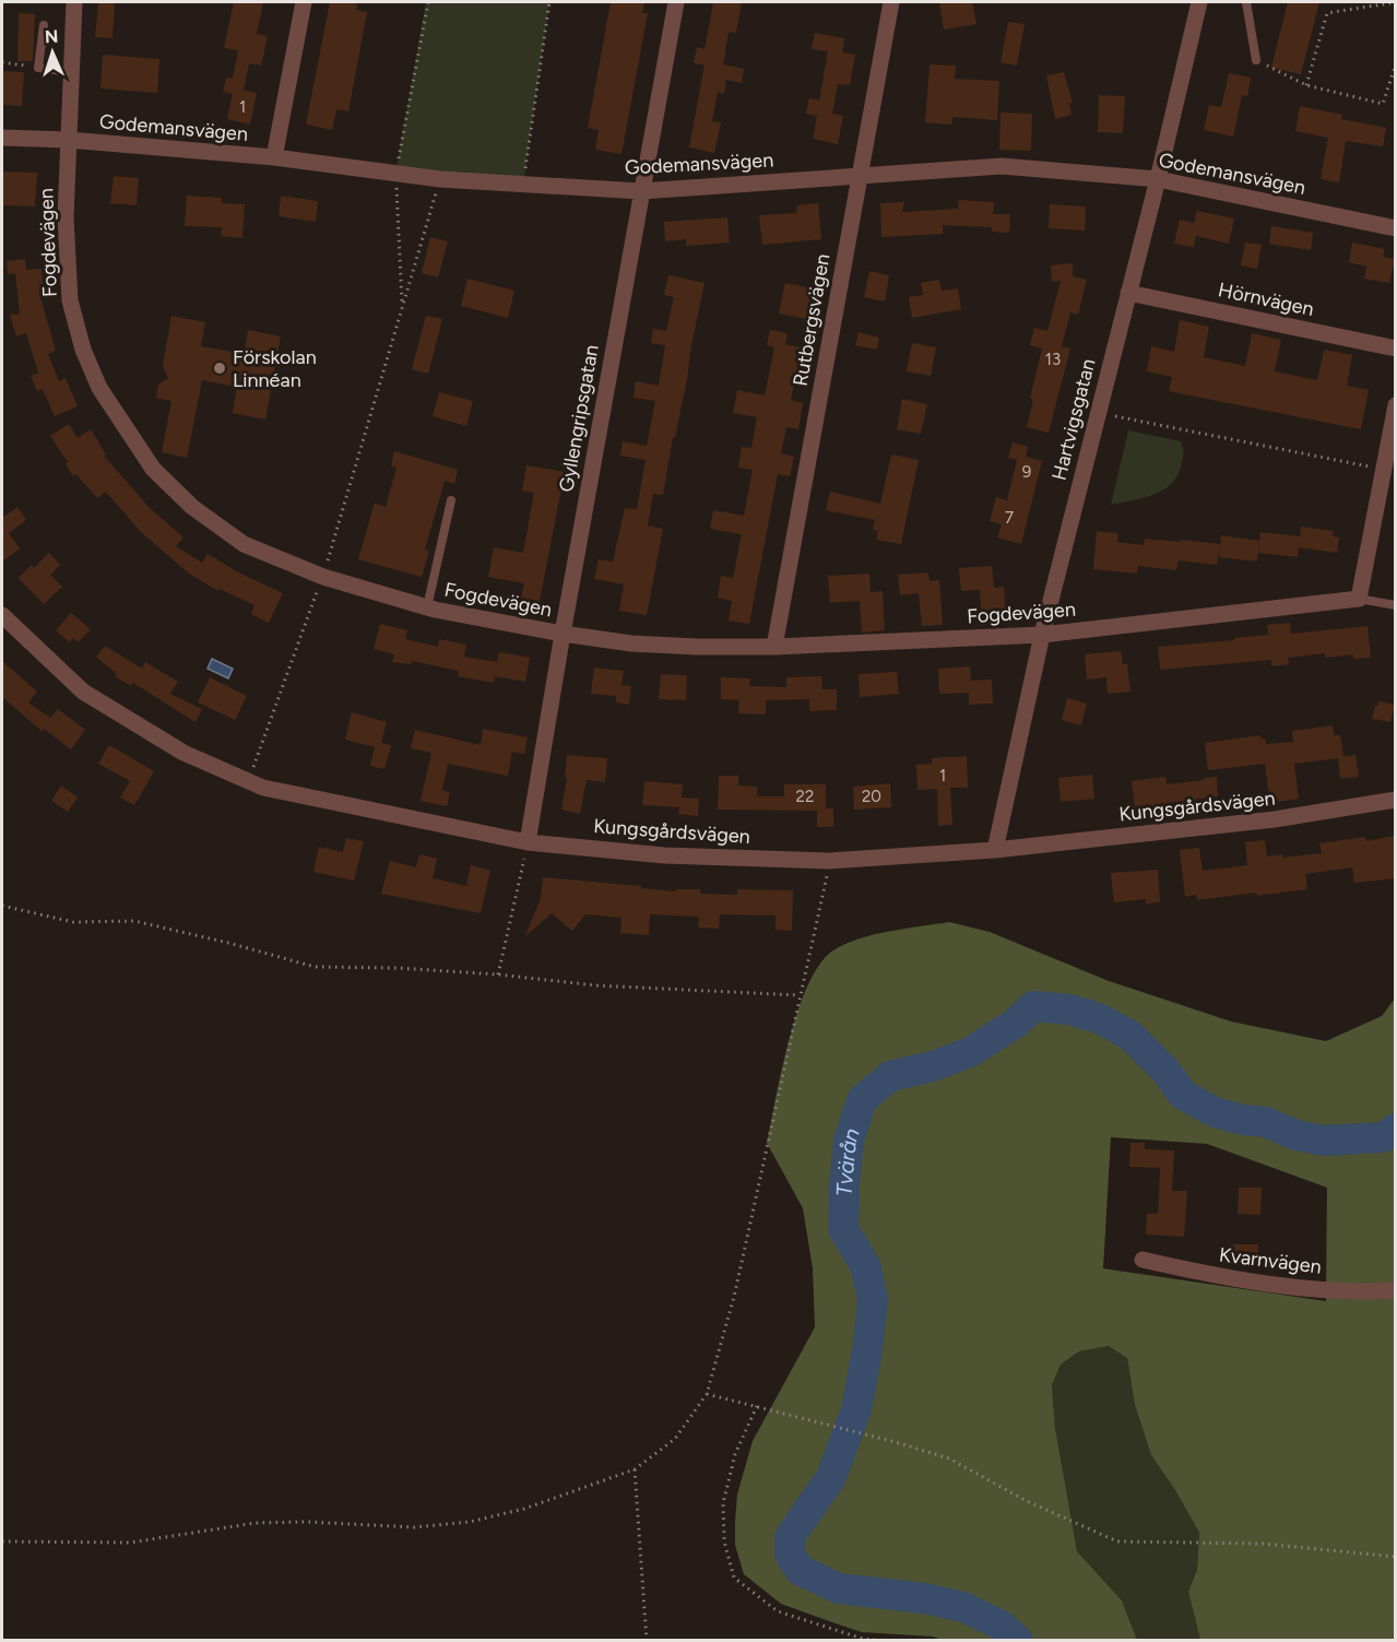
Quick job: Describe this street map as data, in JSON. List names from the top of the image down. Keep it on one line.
{"streets":{"street":["Godemansvägen","Fogdevägen","Hörnvägen","Rutbergsvägen","Gyllengripsgatan","Hartvigsgatan","Kungsgårdsvägen","Kvarnvägen"]},"crossings":[["Godemansvägen","Fogdevägen"],["Godemansvägen","Rutbergsvägen"],["Godemansvägen","Gyllengripsgatan"],["Godemansvägen","Hartvigsgatan"],["Fogdevägen","Rutbergsvägen"],["Fogdevägen","Gyllengripsgatan"],["Fogdevägen","Hartvigsgatan"],["Hörnvägen","Hartvigsgatan"],["Gyllengripsgatan","Kungsgårdsvägen"],["Hartvigsgatan","Kungsgårdsvägen"]],"water":["Tvärån"],"places":["Förskolan Linnéan"],"house_numbers":["1","13","9","7","1","22","20"],"north":"top"}
